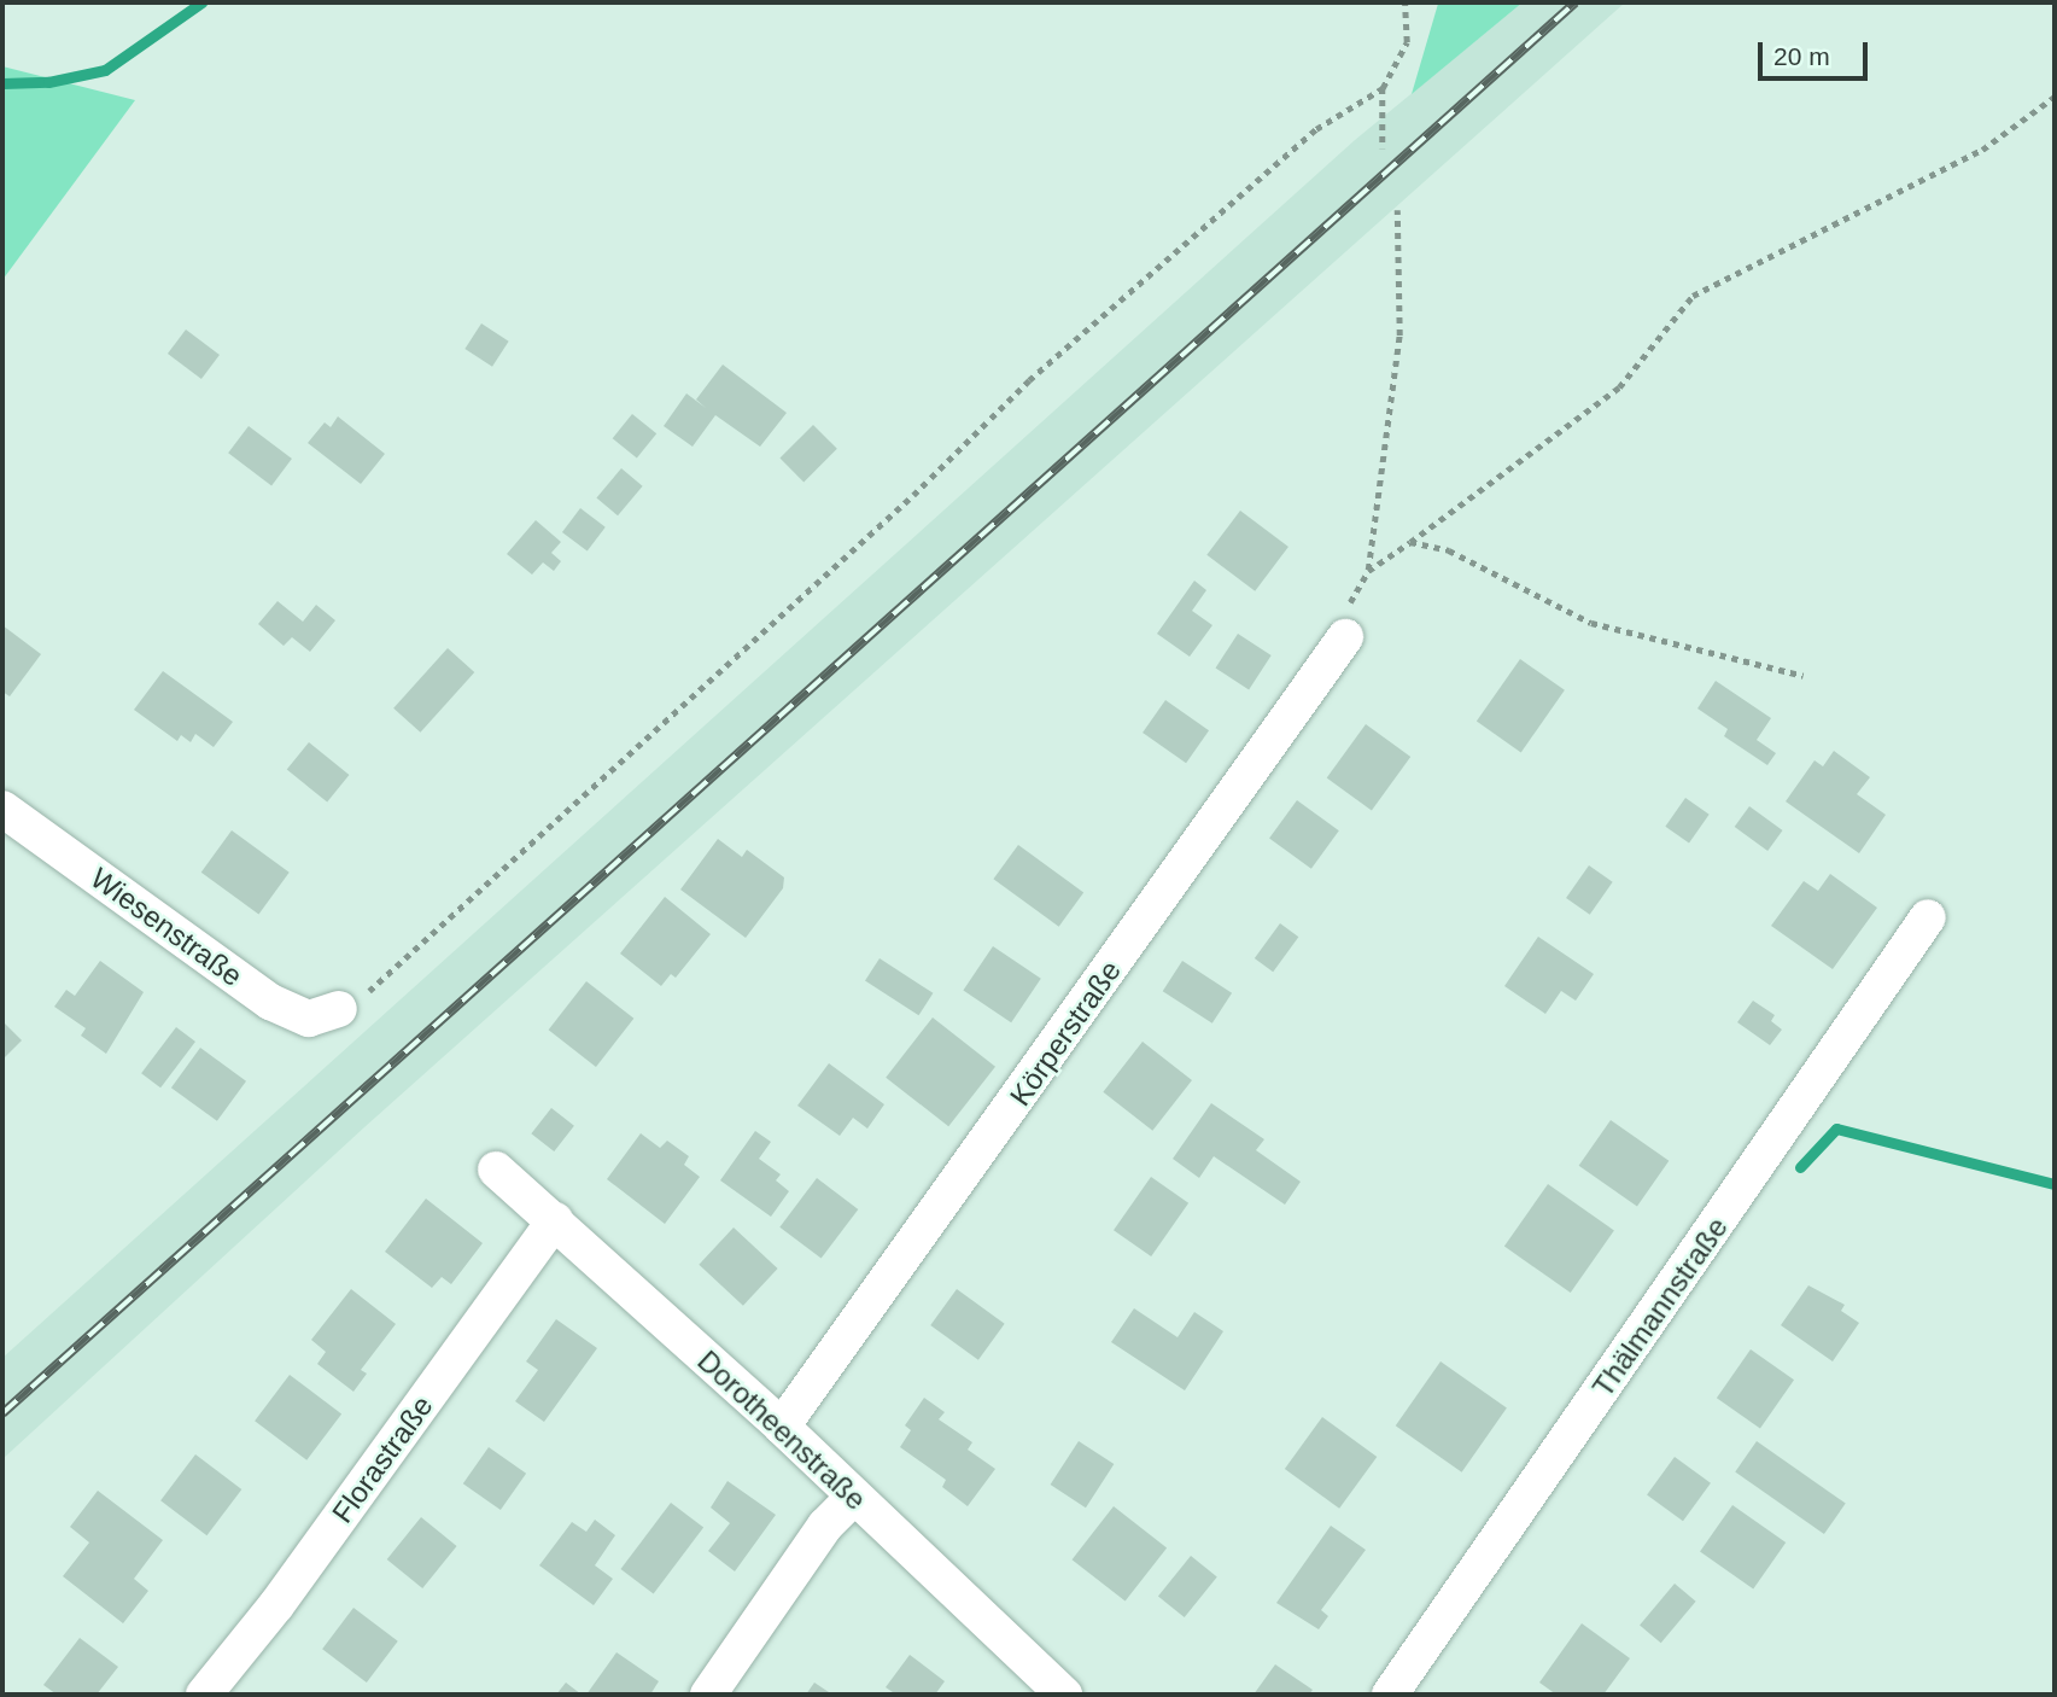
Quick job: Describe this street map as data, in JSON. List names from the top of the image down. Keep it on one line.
{"streets":{"street":["Wiesenstraße","Körperstraße","Thälmannstraße","Dorotheenstraße","Florastraße"]},"crossings":[["Körperstraße","Dorotheenstraße"],["Dorotheenstraße","Florastraße"]],"scale_bar":"20 m"}
